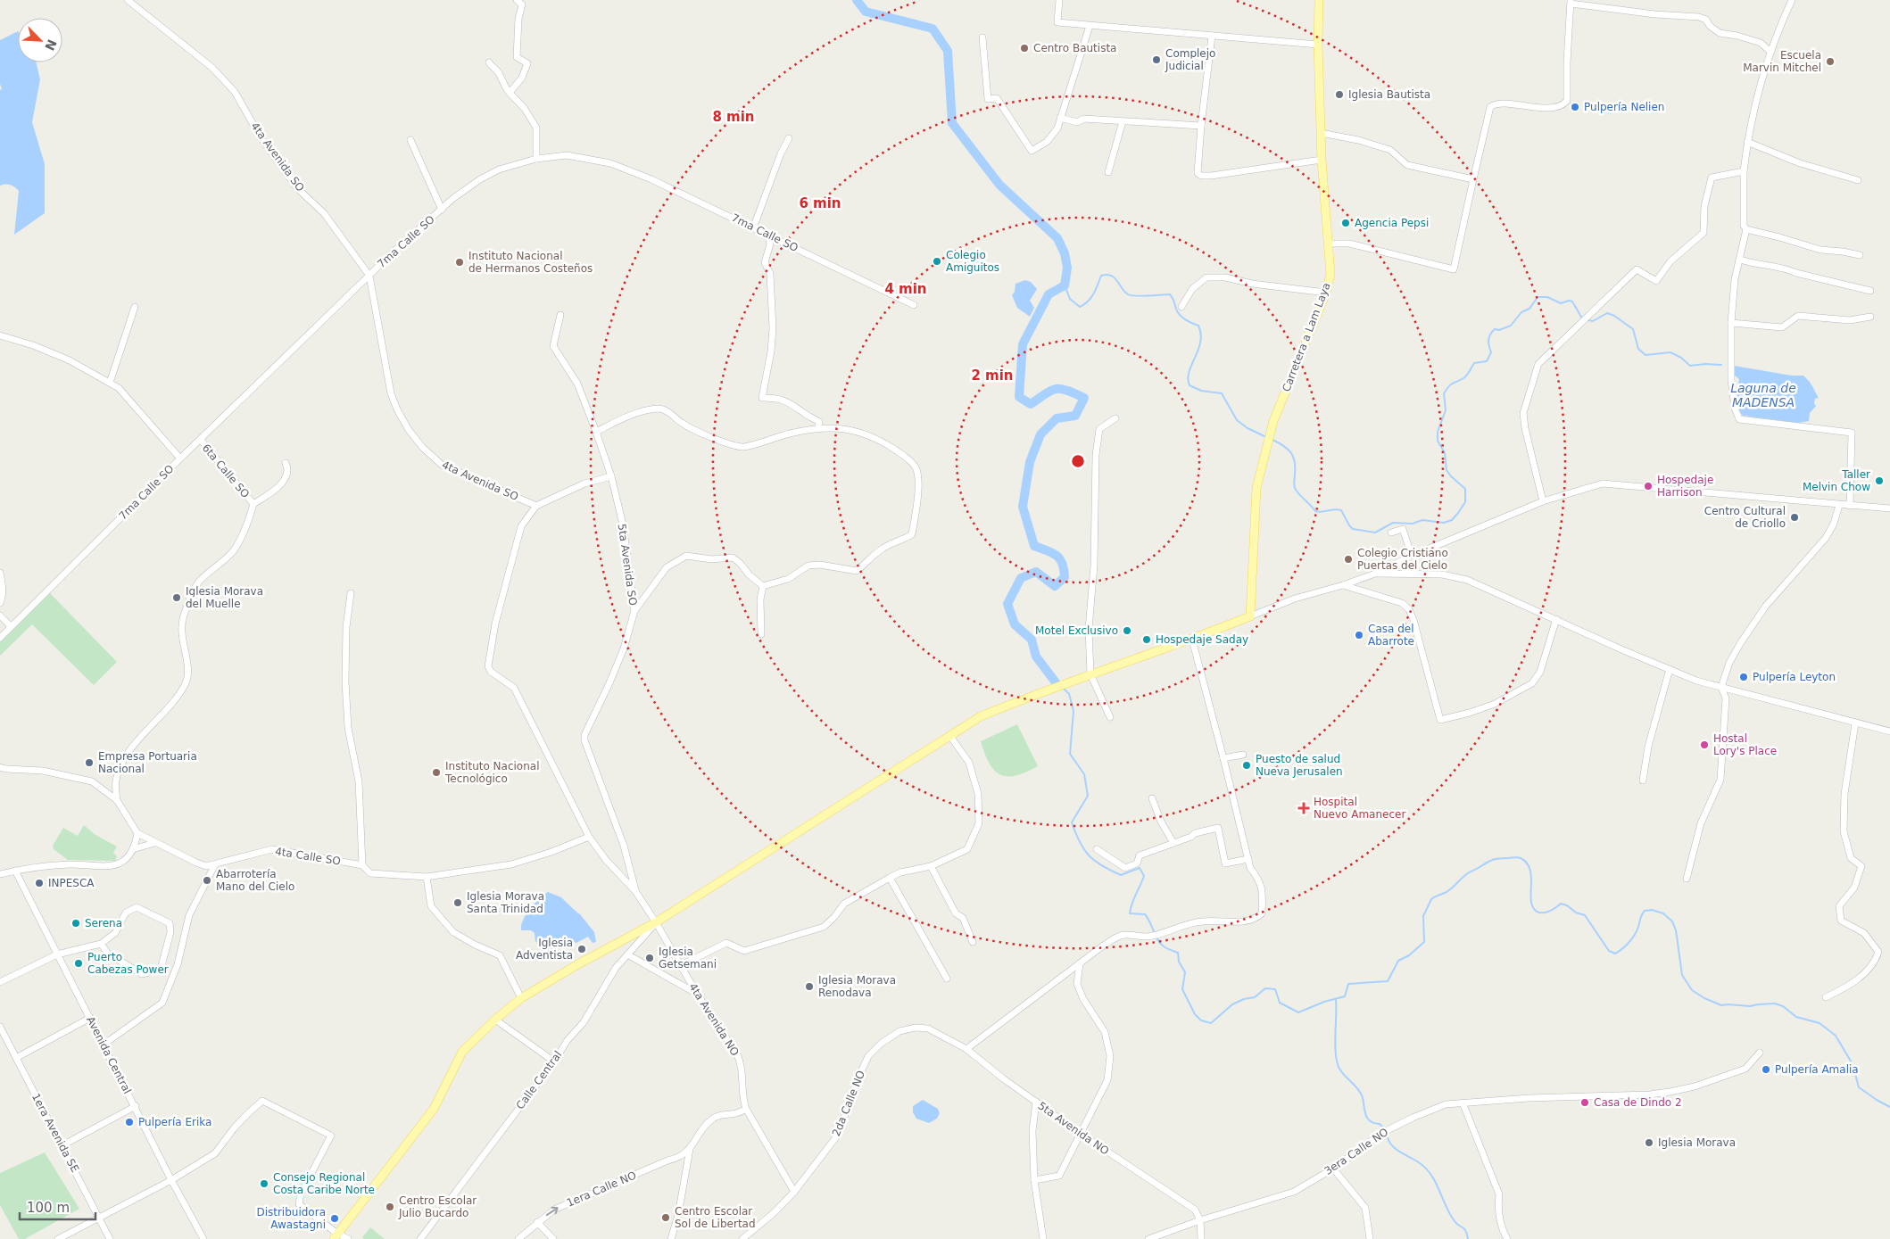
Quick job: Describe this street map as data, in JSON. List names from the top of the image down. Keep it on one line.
{"streets":{"main road":["Carretera a Lam Laya"],"street":["4ta Avenida SO","7ma Calle SO","6ta Calle SO","5ta Avenida SO","4ta Calle SO","4ta Avenida NO","Avenida Central","Calle Central","2da Calle NO","5ta Avenida NO","1era Avenida SE","3era Calle NO","1era Calle NO"]},"crossings":[["4ta Avenida SO","7ma Calle SO"],["7ma Calle SO","6ta Calle SO"],["4ta Avenida NO","Calle Central"],["4ta Avenida NO","2da Calle NO"],["2da Calle NO","5ta Avenida NO"],["5ta Avenida NO","3era Calle NO"]],"one_way":["1era Calle NO"],"water":["Laguna de MADENSA"],"places":{"other":["Centro Bautista","Complejo Judicial","Escuela Marvin Mitchel","Iglesia Bautista","Pulpería Nelien","Agencia Pepsi","Colegio Amiguitos","Instituto Nacional de Hermanos Costeños","Taller Melvin Chow","Hospedaje Harrison","Centro Cultural de Criollo","Colegio Cristiano Puertas del Cielo","Iglesia Morava del Muelle","Motel Exclusivo","Casa del Abarrote","Hospedaje Saday","Pulpería Leyton","Hostal Lory's Place","Empresa Portuaria Nacional","Puesto de salud Nueva Jerusalen","Instituto Nacional Tecnológico","Abarrotería Mano del Cielo","INPESCA","Iglesia Morava Santa Trinidad","Serena","Iglesia Adventista","Iglesia Getsemani","Puerto Cabezas Power","Iglesia Morava Renodava","Pulpería Amalia","Casa de Dindo 2","Pulpería Erika","Iglesia Morava","Consejo Regional Costa Caribe Norte","Centro Escolar Julio Bucardo","Centro Escolar Sol de Libertad","Distribuidora Awastagni"],"health":["Hospital Nuevo Amanecer"]},"scale_bar":"100 m","north":"bottom right","rings":["8 min","6 min","4 min","2 min"]}
